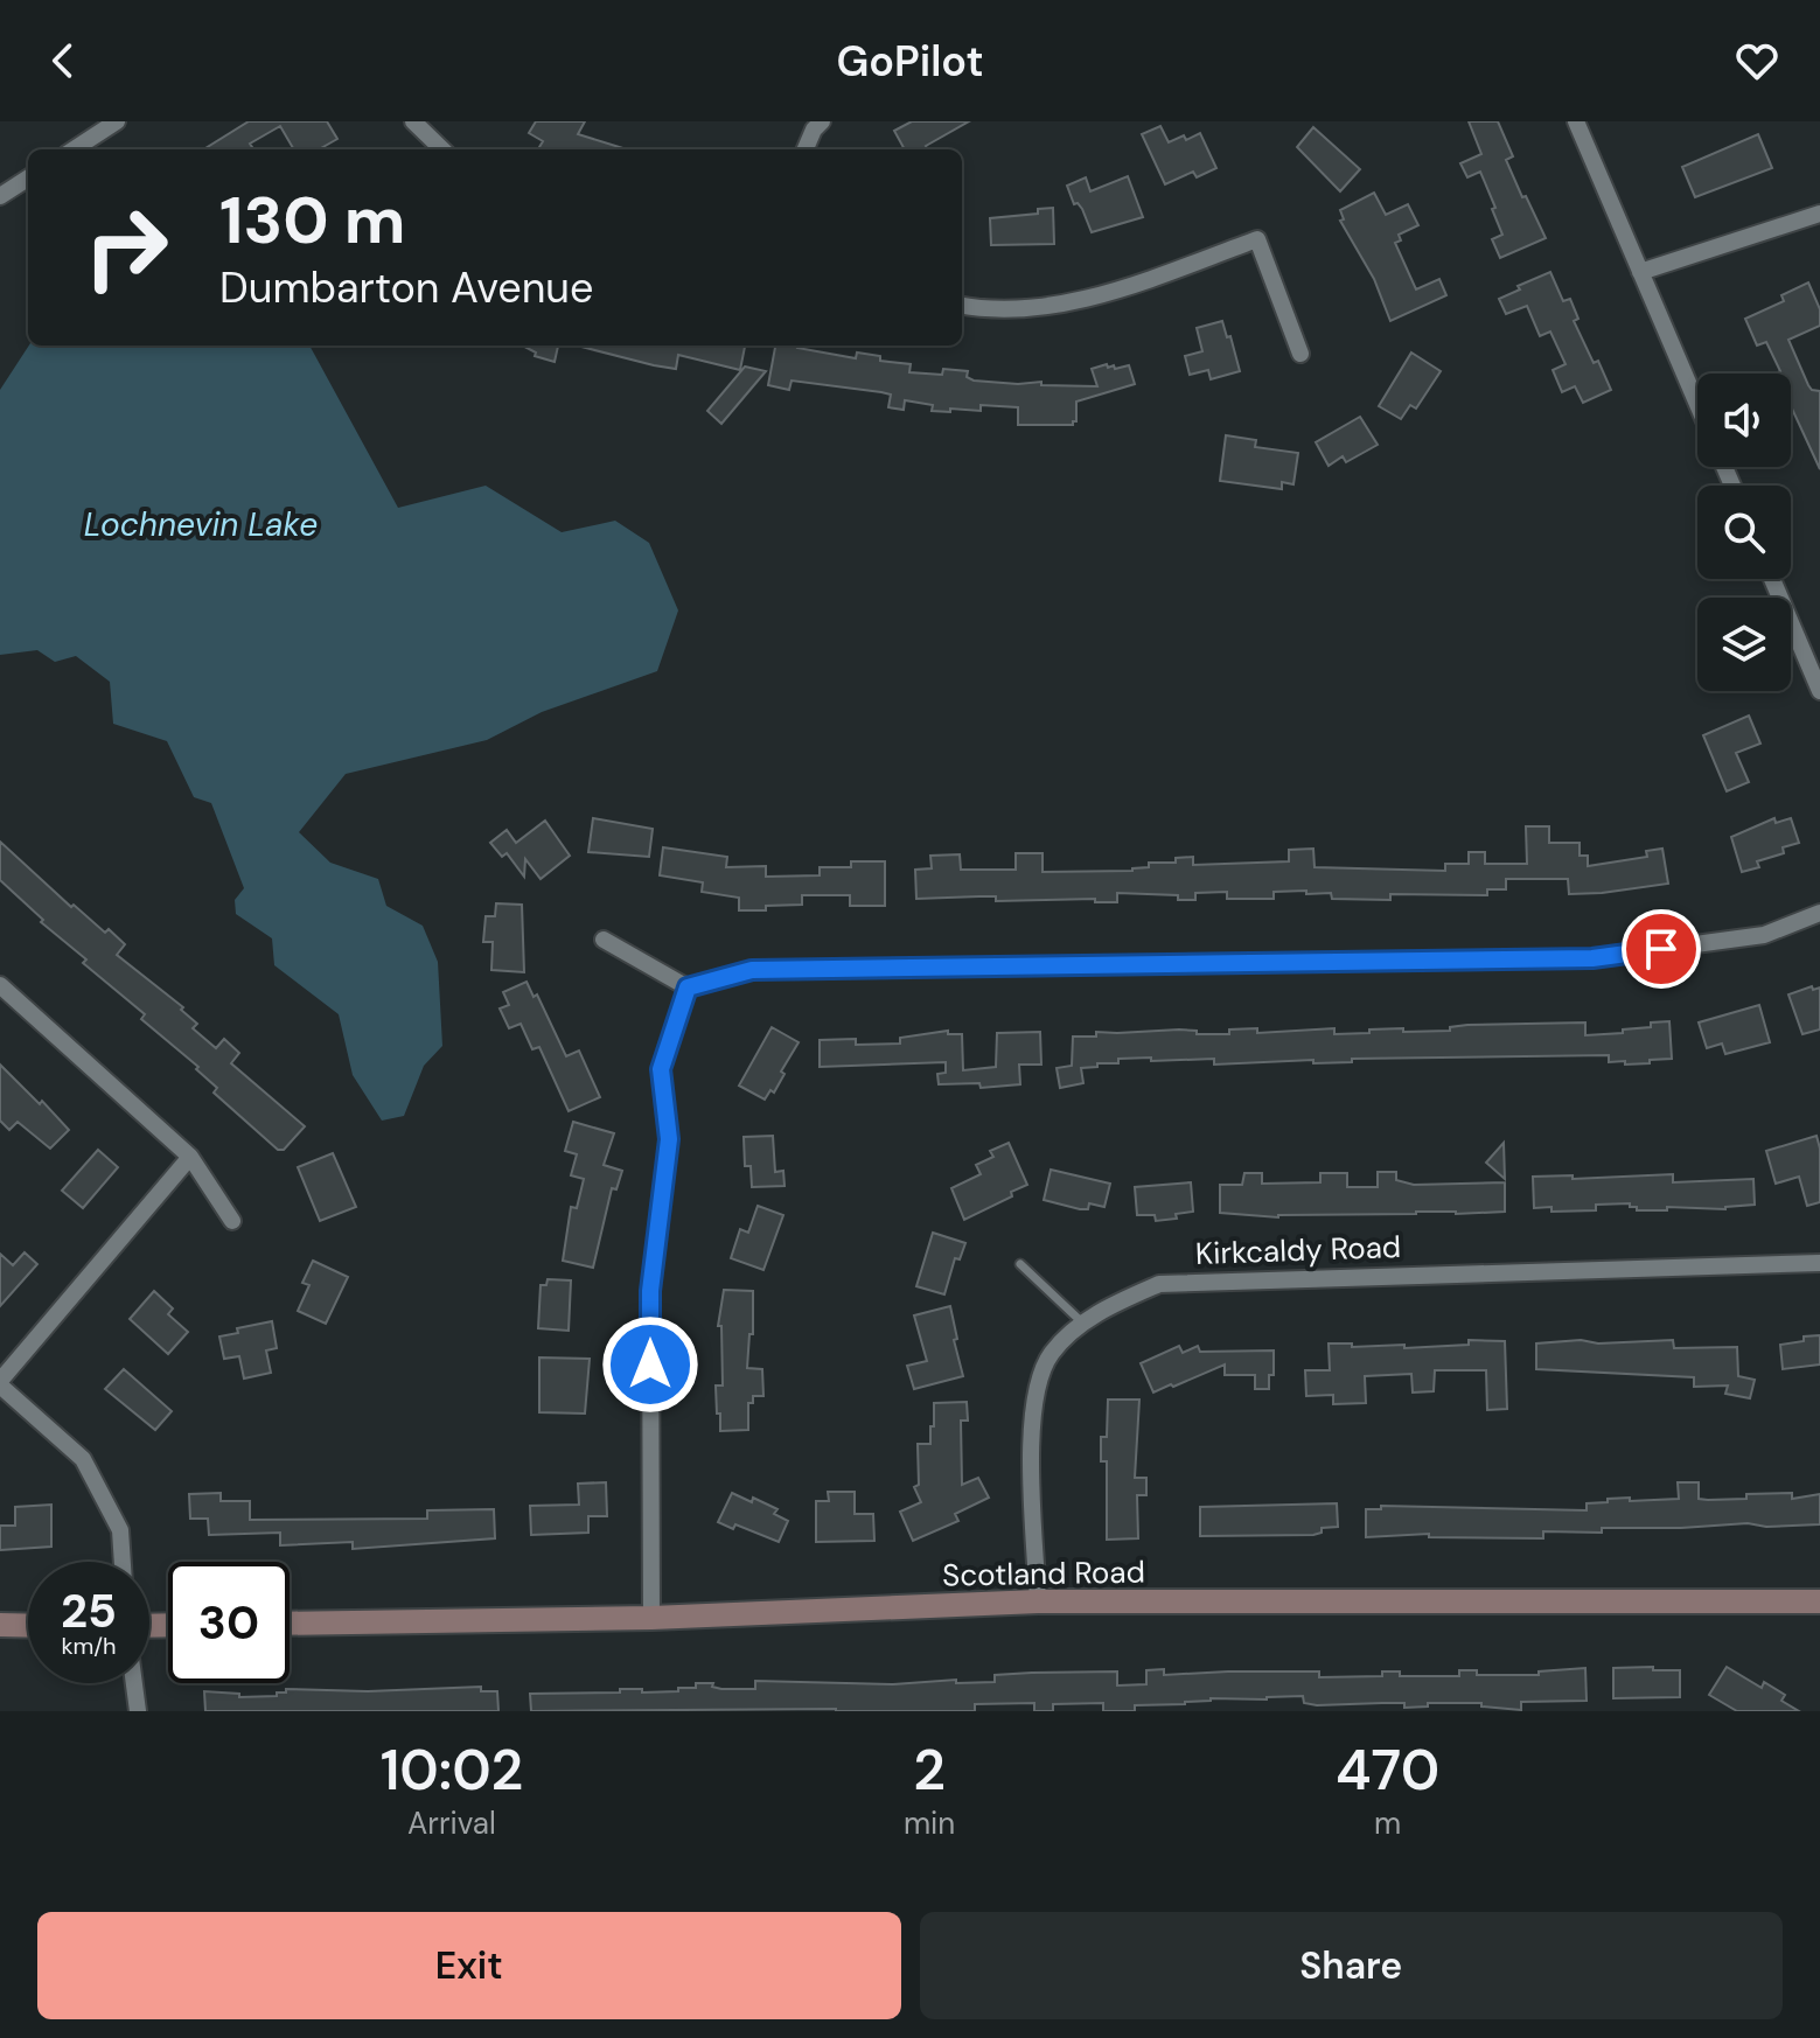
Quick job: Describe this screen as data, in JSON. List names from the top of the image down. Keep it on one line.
{"streets":{"street":["Kirkcaldy Road","Scotland Road"]},"crossings":[["Kirkcaldy Road","Scotland Road"]],"water":["Lochnevin Lake"],"page":{"header":"GoPilot","turn":["130 m","Dumbarton Avenue"],"speed":"25 km/h","limit":"30","eta":["10:02","Arrival","2","min","470","m"],"buttons":["Exit","Share"]}}
